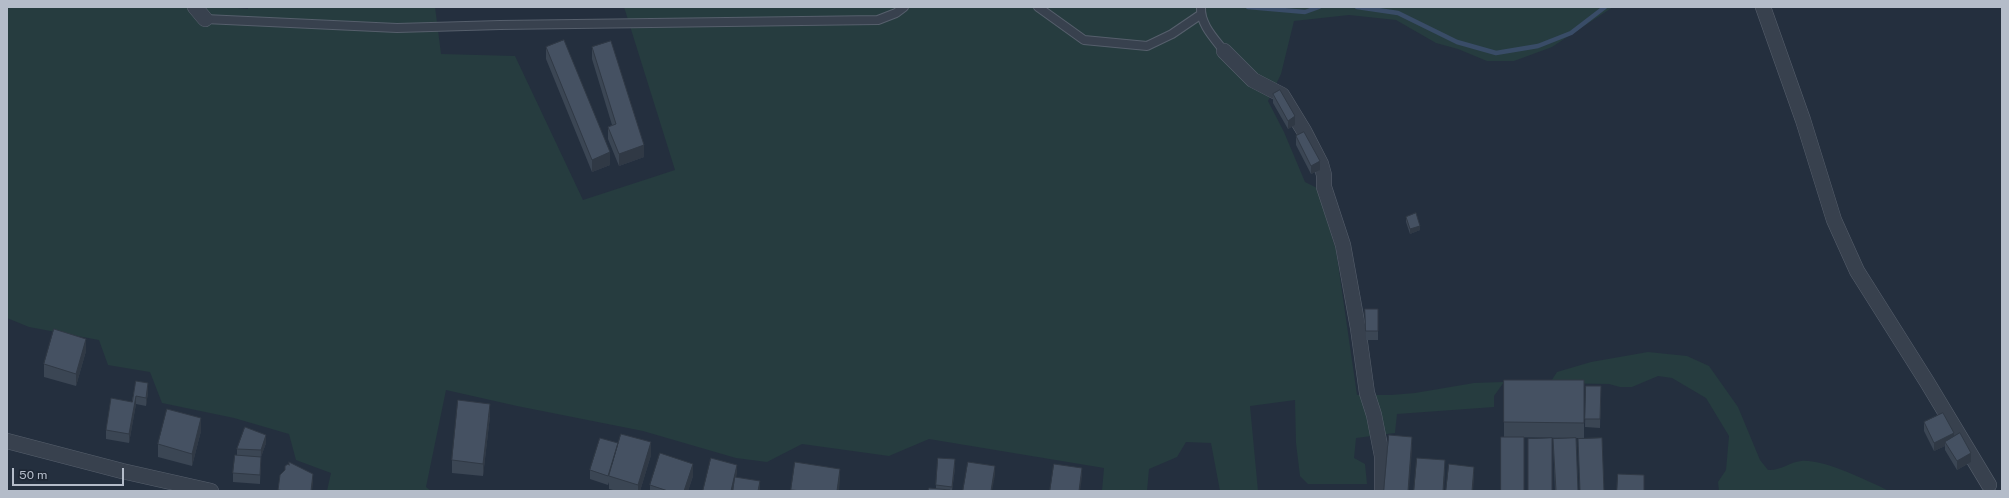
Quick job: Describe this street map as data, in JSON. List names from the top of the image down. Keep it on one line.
{"scale_bar":"50 m"}
